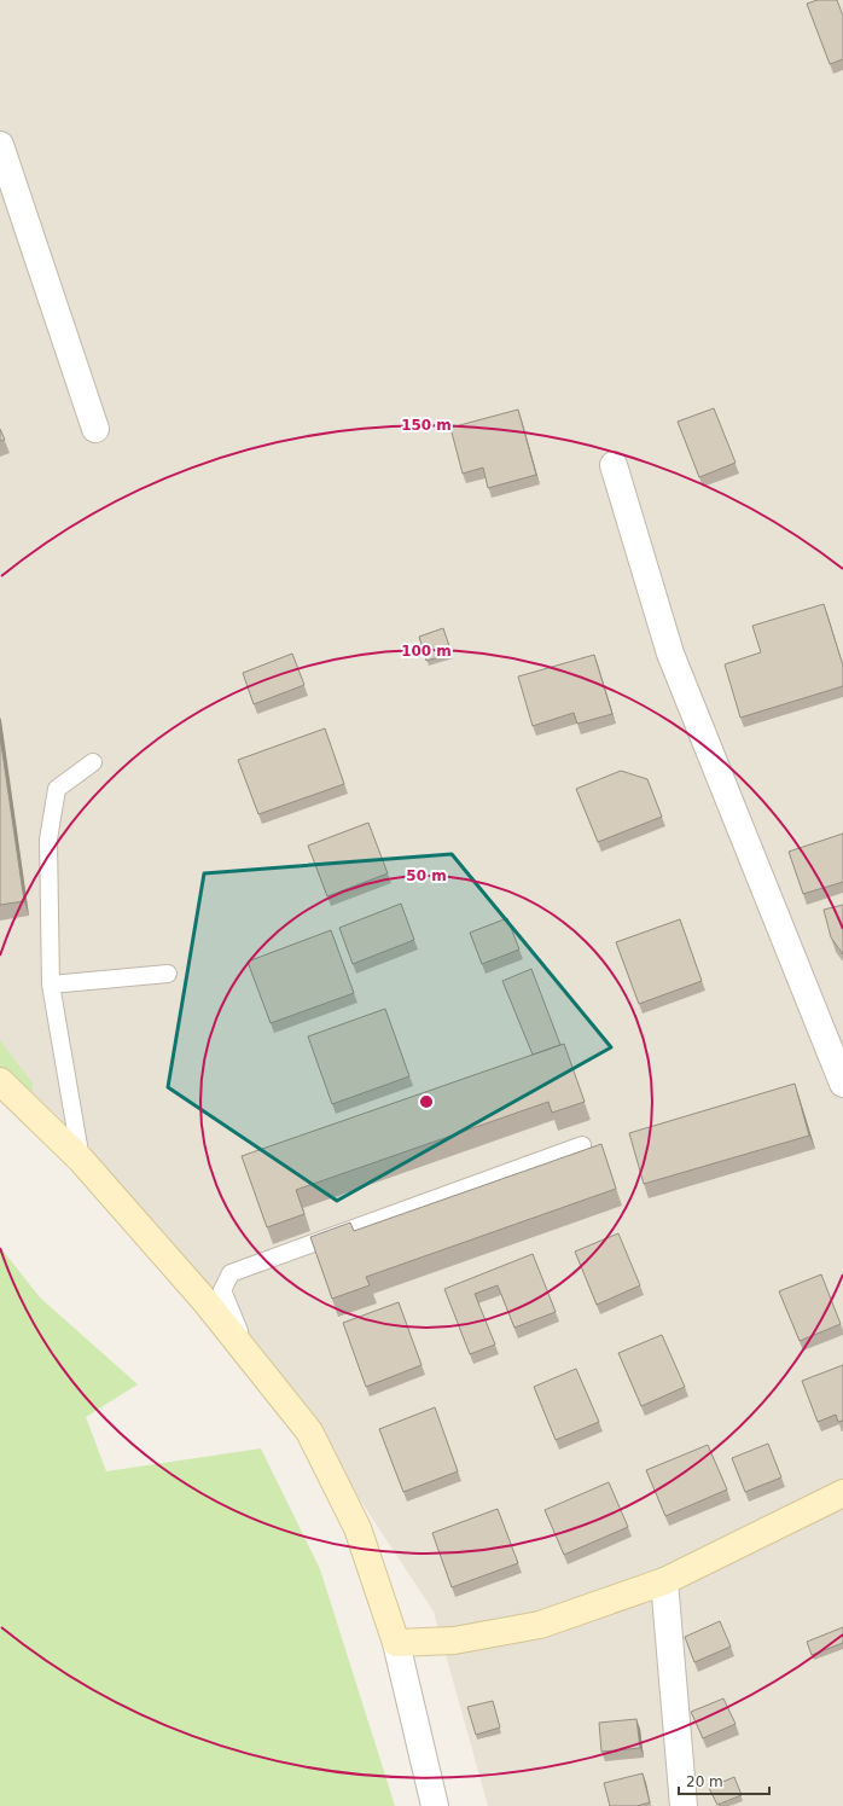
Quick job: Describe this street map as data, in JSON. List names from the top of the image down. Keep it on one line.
{"scale_bar":"20 m","rings":["150 m","100 m","50 m"]}
